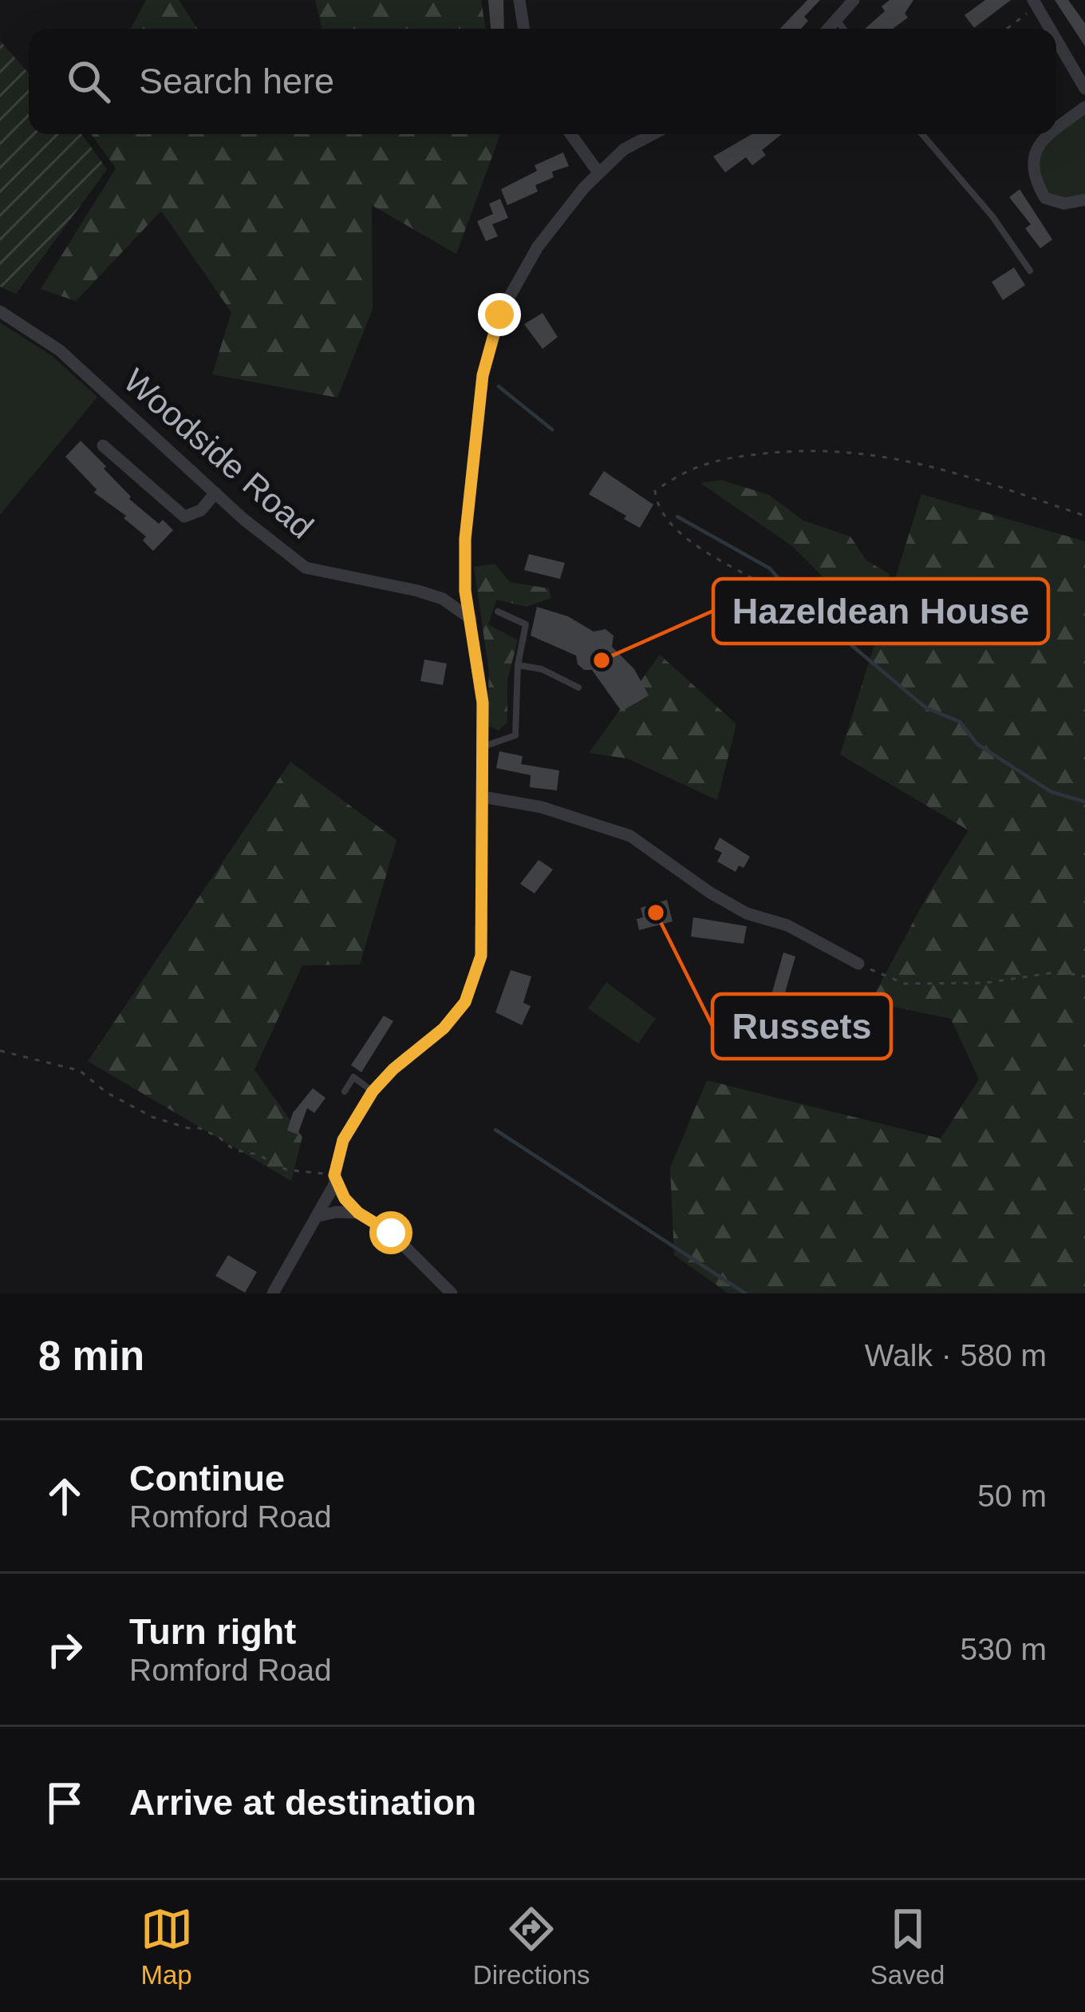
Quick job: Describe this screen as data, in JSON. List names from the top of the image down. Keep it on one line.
{"streets":{"street":["Woodside Road"]},"places":["Hazeldean House","Russets"],"page":{"search":"Search here","heading":["8 min","Walk · 580 m"],"list":[["Continue","Romford Road","50 m"],["Turn right","Romford Road","530 m"],"Arrive at destination"],"nav":["Map","Directions","Saved"]}}
